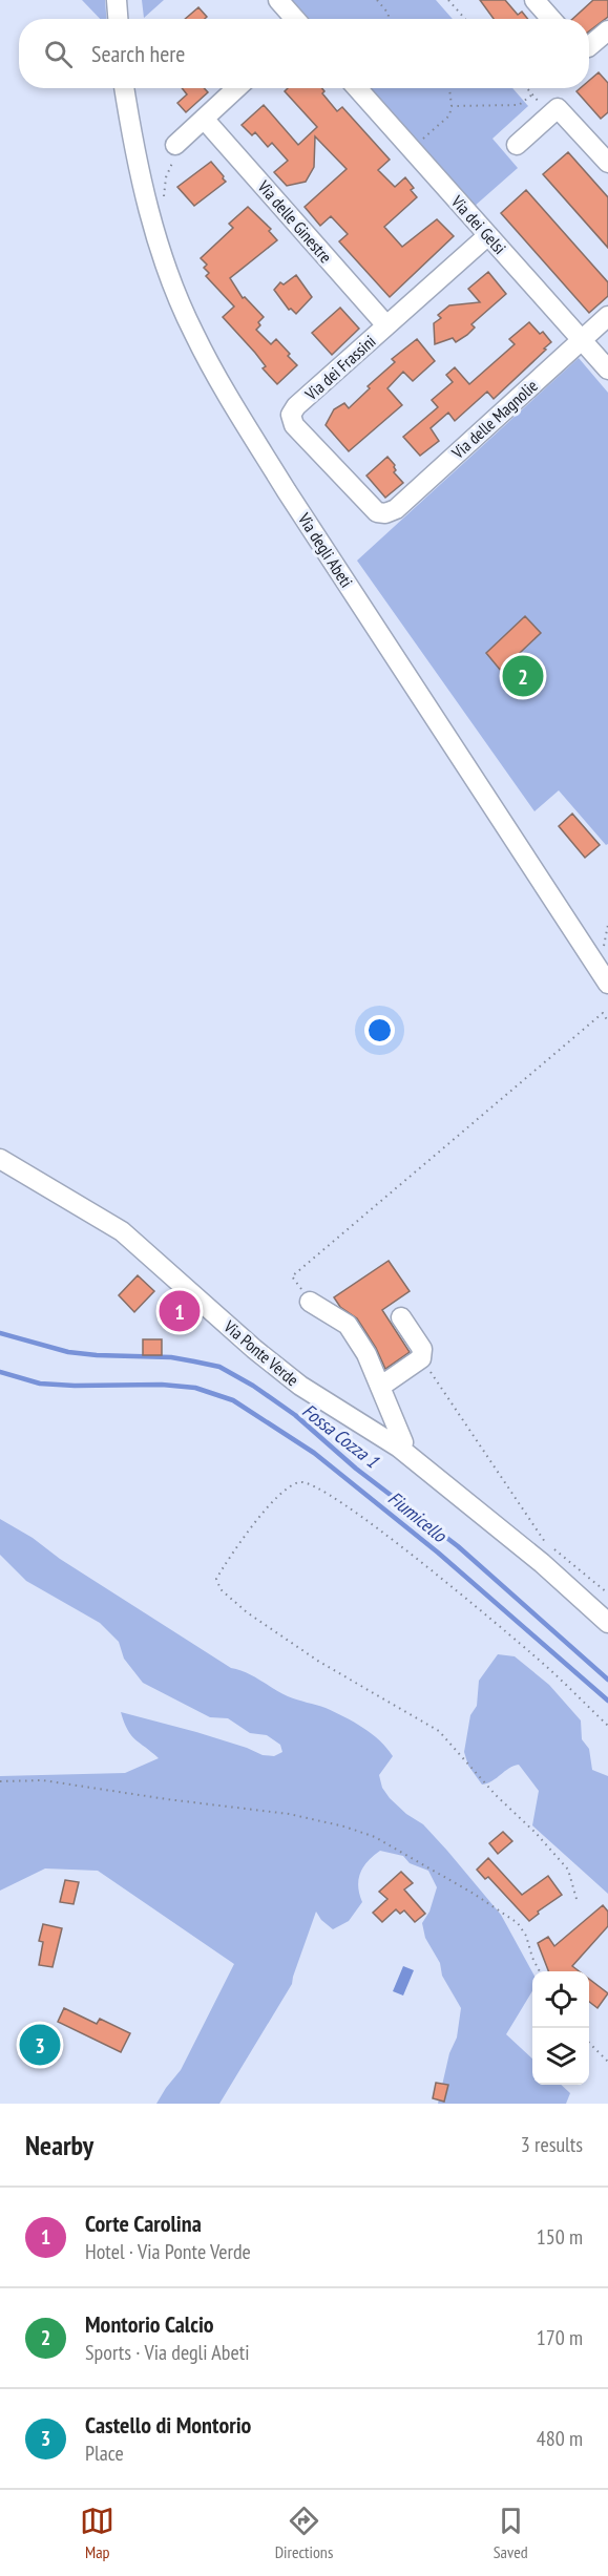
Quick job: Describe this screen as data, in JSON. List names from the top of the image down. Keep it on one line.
{"streets":{"street":["Via delle Ginestre","Via dei Gelsi","Via dei Frassini","Via delle Magnolie","Via degli Abeti","Via Ponte Verde"]},"crossings":[["Via delle Ginestre","Via dei Frassini"],["Via dei Gelsi","Via dei Frassini"],["Via dei Gelsi","Via delle Magnolie"],["Via dei Frassini","Via delle Magnolie"]],"water":["Fossa Cozza 1","Fiumicello"],"page":{"search":"Search here","pins":["2","1","3"],"heading":["Nearby","3 results"],"list":[{"mark":"1","name":"Corte Carolina","note":"Hotel · Via Ponte Verde","value":"150 m"},{"mark":"2","name":"Montorio Calcio","note":"Sports · Via degli Abeti","value":"170 m"},{"mark":"3","name":"Castello di Montorio","note":"Place","value":"480 m"}],"nav":["Map","Directions","Saved"]}}
